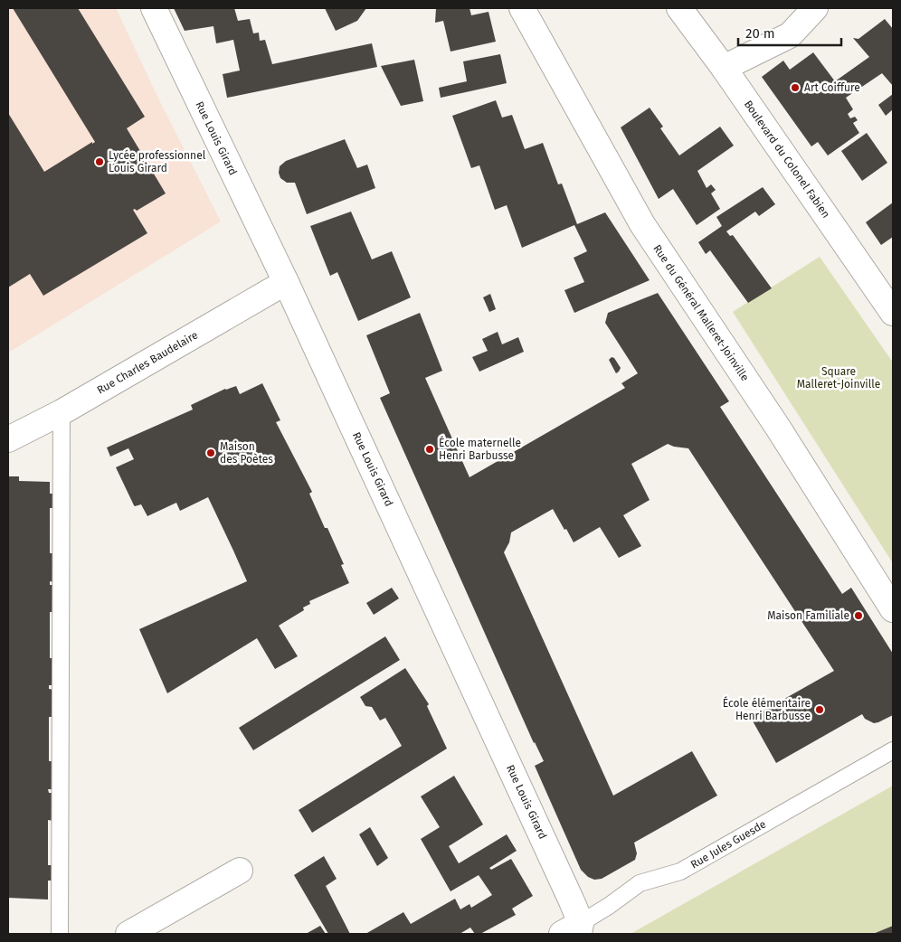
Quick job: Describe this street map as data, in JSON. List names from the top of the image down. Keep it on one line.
{"streets":{"street":["Rue Louis Girard","Boulevard du Colonel Fabien","Rue du Général Malleret-Joinville","Rue Charles Baudelaire"],"lane":["Rue Jules Guesde"]},"crossings":[["Rue Louis Girard","Rue Charles Baudelaire"],["Rue Louis Girard","Rue Jules Guesde"]],"parks":["Square Malleret-Joinville"],"places":["Art Coiffure","Lycée professionnel Louis Girard","École maternelle Henri Barbusse","Maison des Poètes","Maison Familiale","École élémentaire Henri Barbusse"],"scale_bar":"20 m"}
